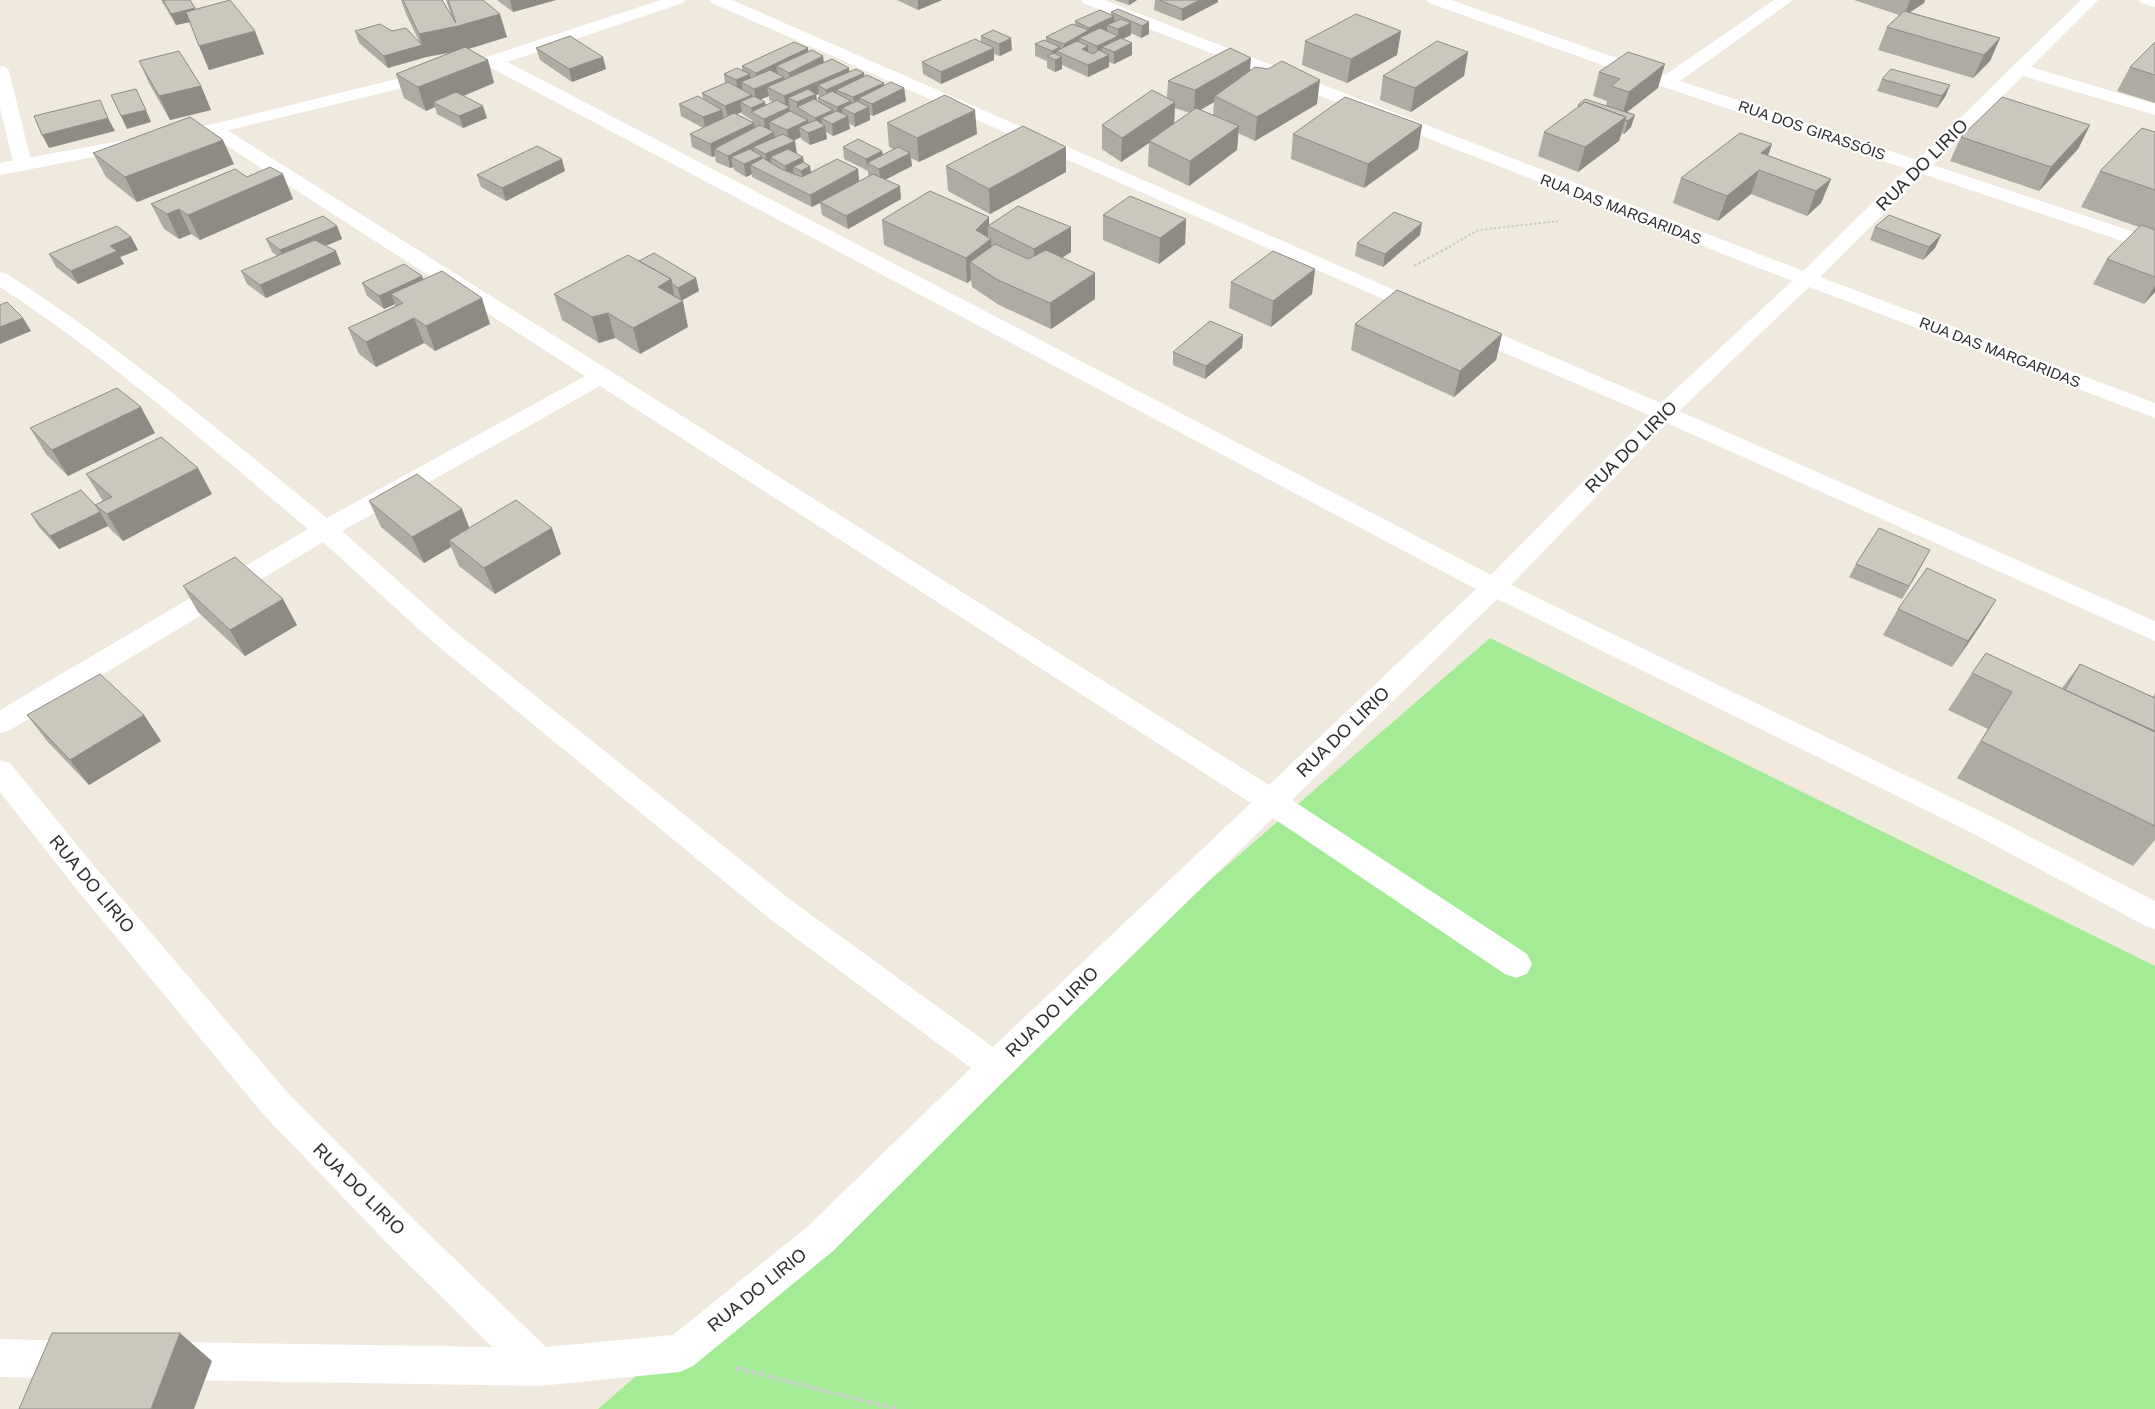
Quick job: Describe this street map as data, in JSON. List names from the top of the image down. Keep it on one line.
{"streets":{"street":["RUA DOS GIRASSÓIS","RUA DO LIRIO","RUA DAS MARGARIDAS"]},"crossings":[["RUA DOS GIRASSÓIS","RUA DO LIRIO"],["RUA DO LIRIO","RUA DAS MARGARIDAS"]]}
